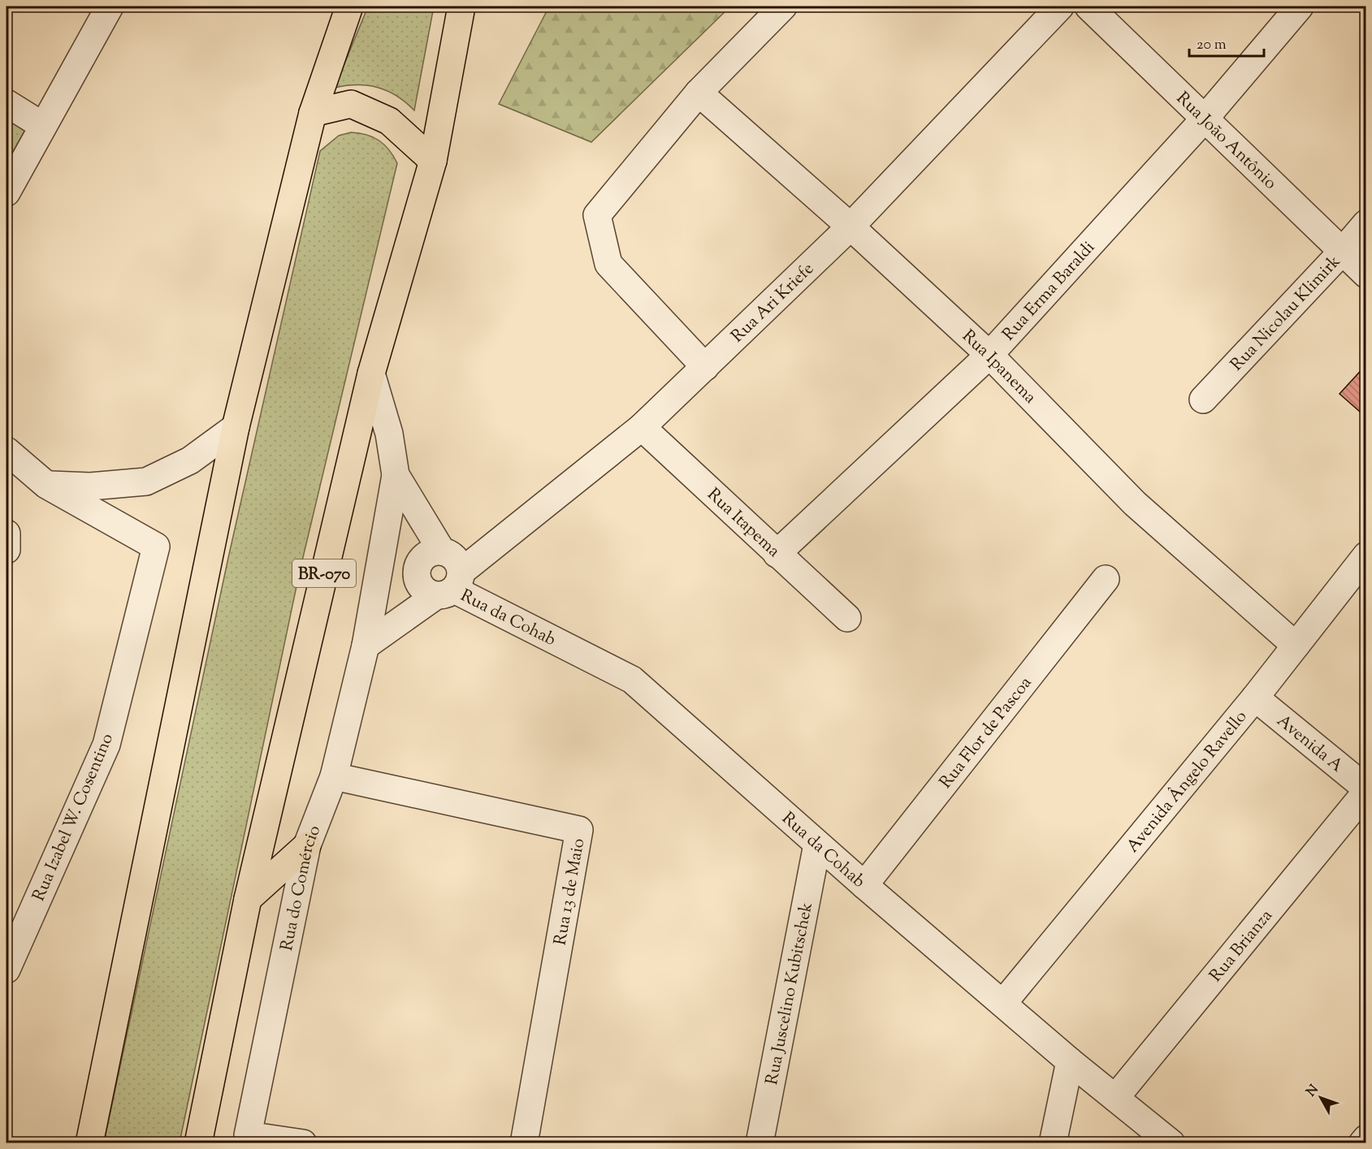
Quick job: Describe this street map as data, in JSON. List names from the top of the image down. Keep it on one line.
{"streets":{"highway":["BR-070"],"street":["Rua João Antônio","Rua Erma Baraldi","Rua Ari Kriefe","Rua Nicolau Klimirk","Rua Ipanema","Rua Itapema","Rua da Cohab","Rua Flor de Pascoa","Avenida A","Avenida Ângelo Ravello","Rua Izabel W. Cosentino","Rua do Comércio","Rua 13 de Maio","Rua Brianza","Rua Juscelino Kubitschek"]},"crossings":[["Rua João Antônio","Rua Erma Baraldi"],["Rua João Antônio","Rua Nicolau Klimirk"],["Rua Erma Baraldi","Rua Ipanema"],["Rua Erma Baraldi","Rua Itapema"],["Rua Ari Kriefe","Rua Ipanema"],["Rua Ari Kriefe","Rua Itapema"],["Rua Ari Kriefe","Rua da Cohab"],["Rua Ipanema","Avenida Ângelo Ravello"],["Rua da Cohab","Rua Flor de Pascoa"],["Rua da Cohab","Avenida Ângelo Ravello"],["Rua da Cohab","Rua do Comércio"],["Rua da Cohab","Rua Brianza"],["Rua da Cohab","Rua Juscelino Kubitschek"],["Avenida A","Avenida Ângelo Ravello"],["Avenida A","Rua Brianza"],["Rua do Comércio","Rua 13 de Maio"]],"scale_bar":"20 m","north":"top left"}
